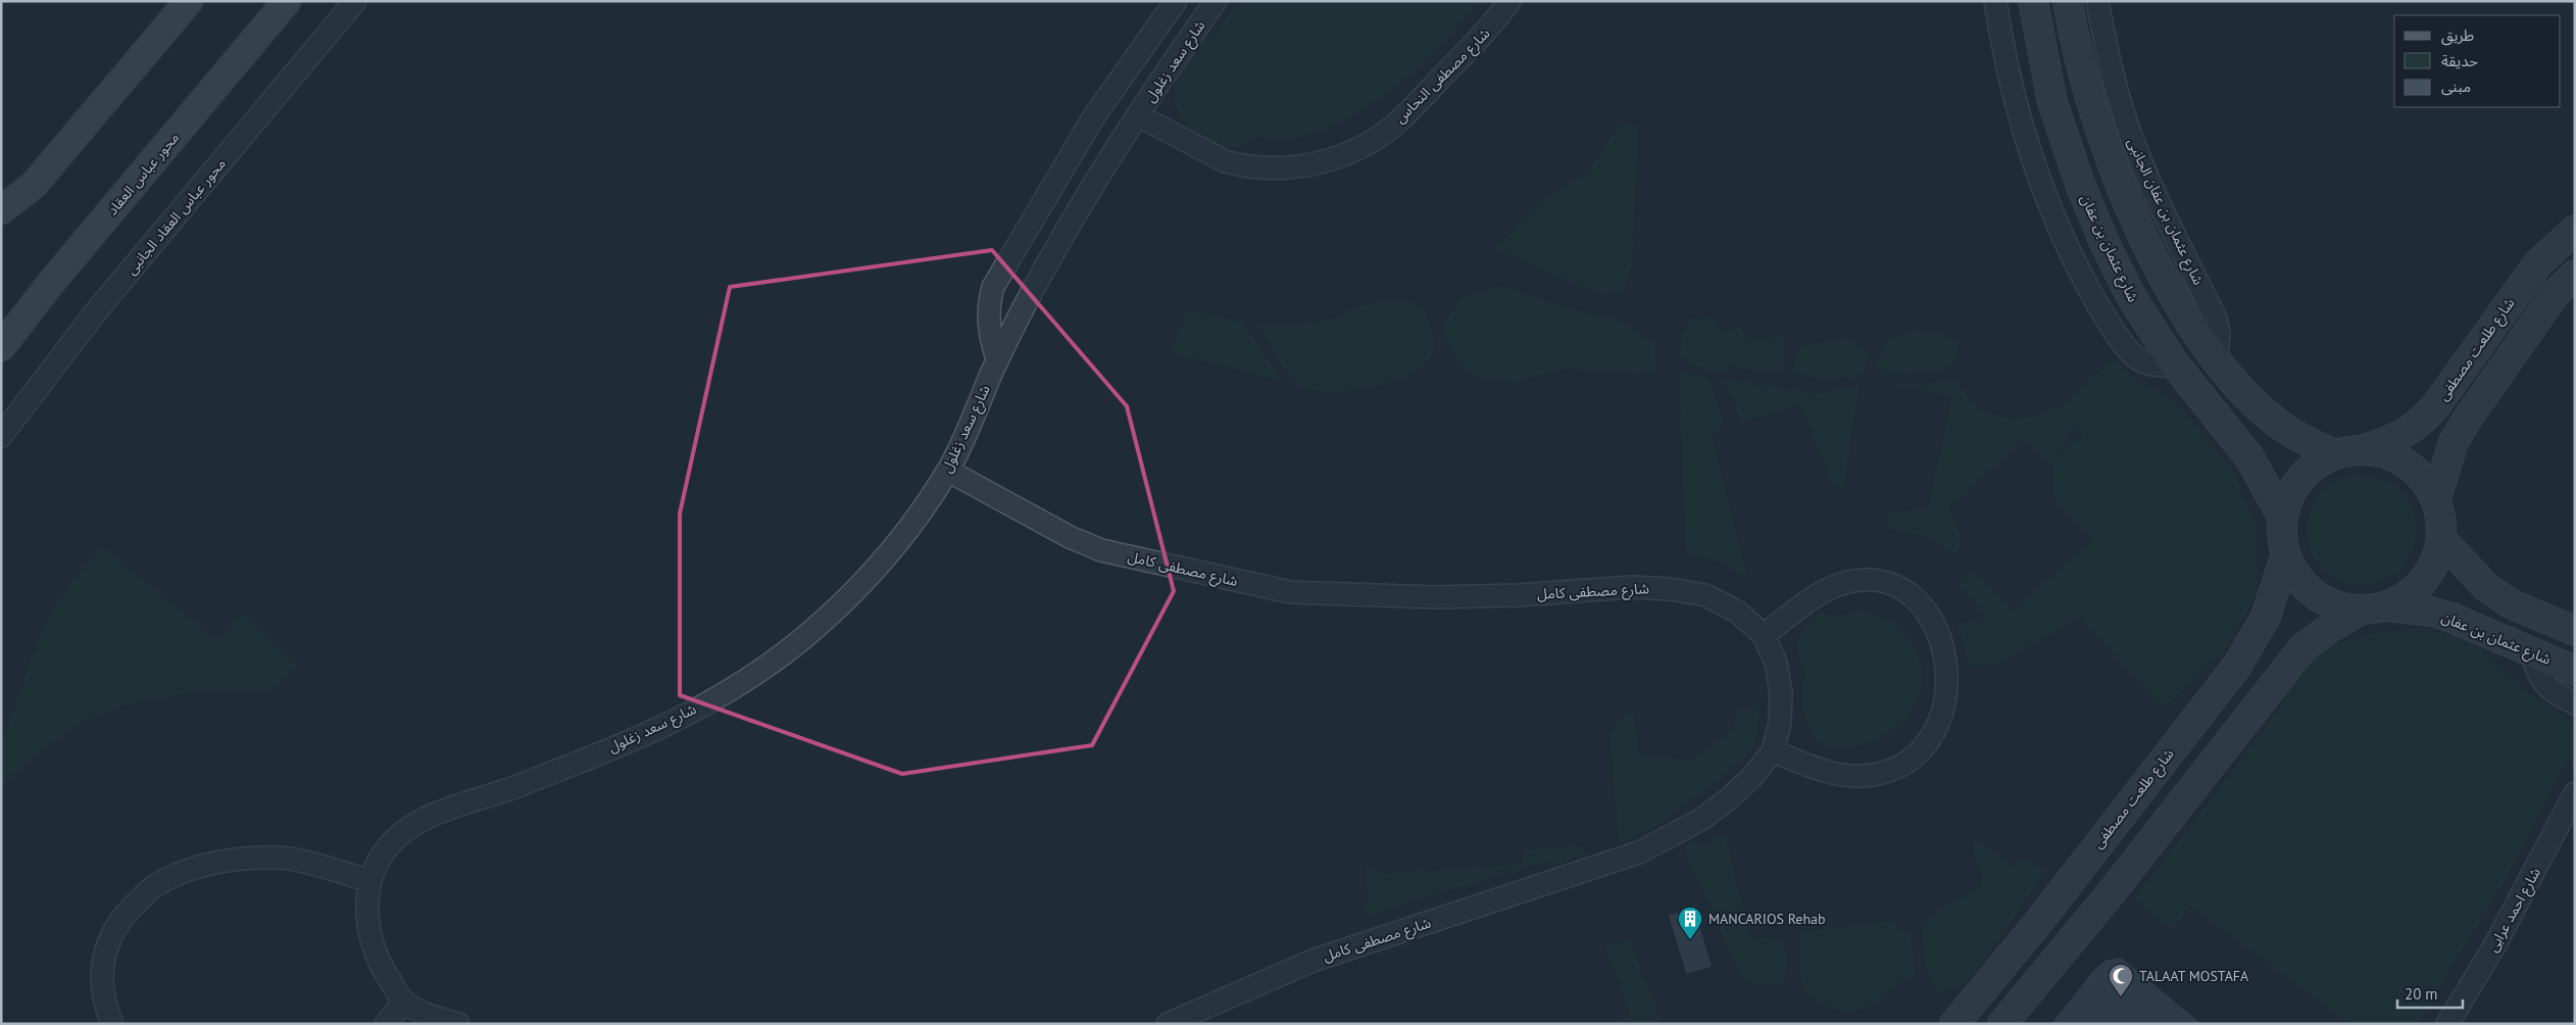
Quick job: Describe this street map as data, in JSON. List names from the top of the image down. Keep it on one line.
{"streets":{"main road":["محور عباس العقاد"],"street":["شارع سعد زغلول","شارع مصطفى النحاس","شارع عثمان بن عفان الجانبى","محور عباس العقاد الجانبى","شارع عثمان بن عفان","شارع طلعت مصطفى","شارع مصطفى كامل","شارع احمد عرابى"]},"crossings":[["شارع سعد زغلول","شارع مصطفى النحاس"],["شارع سعد زغلول","شارع مصطفى كامل"],["شارع عثمان بن عفان","شارع طلعت مصطفى"]],"places":{"building":["MANCARIOS Rehab"],"mosque":["TALAAT MOSTAFA"]},"legend":["طريق","حديقة","مبنى"],"scale_bar":"20 m"}
